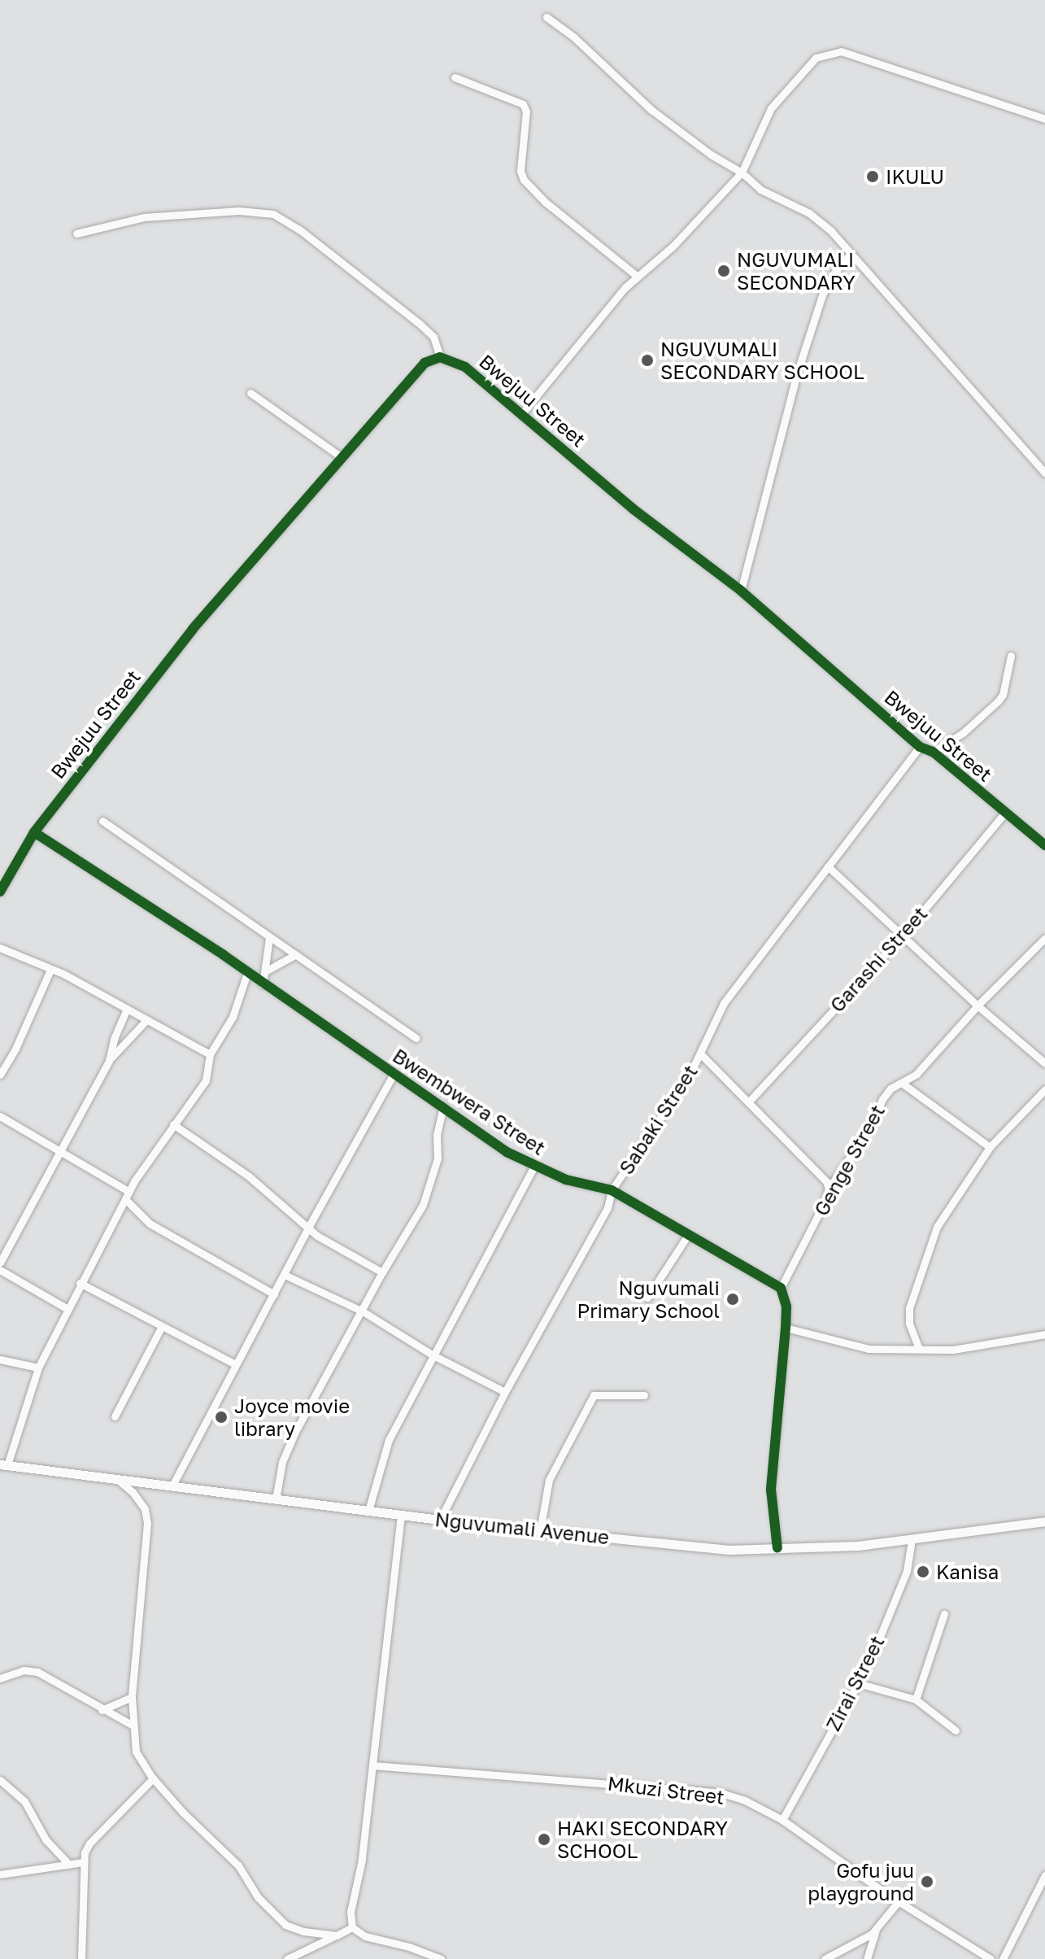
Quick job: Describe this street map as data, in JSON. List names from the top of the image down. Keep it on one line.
{"streets":{"street":["Bwejuu Street","Garashi Street","Bwembwera Street","Sabaki Street","Genge Street","Nguvumali Avenue","Zirai Street","Mkuzi Street"]},"crossings":[["Bwejuu Street","Garashi Street"],["Bwejuu Street","Bwembwera Street"],["Bwejuu Street","Sabaki Street"],["Bwembwera Street","Sabaki Street"],["Bwembwera Street","Genge Street"],["Sabaki Street","Nguvumali Avenue"],["Nguvumali Avenue","Zirai Street"],["Zirai Street","Mkuzi Street"]],"places":["IKULU","NGUVUMALI SECONDARY","NGUVUMALI SECONDARY SCHOOL","Nguvumali Primary School","Joyce movie library","Kanisa","HAKI SECONDARY SCHOOL","Gofu juu playground"]}
